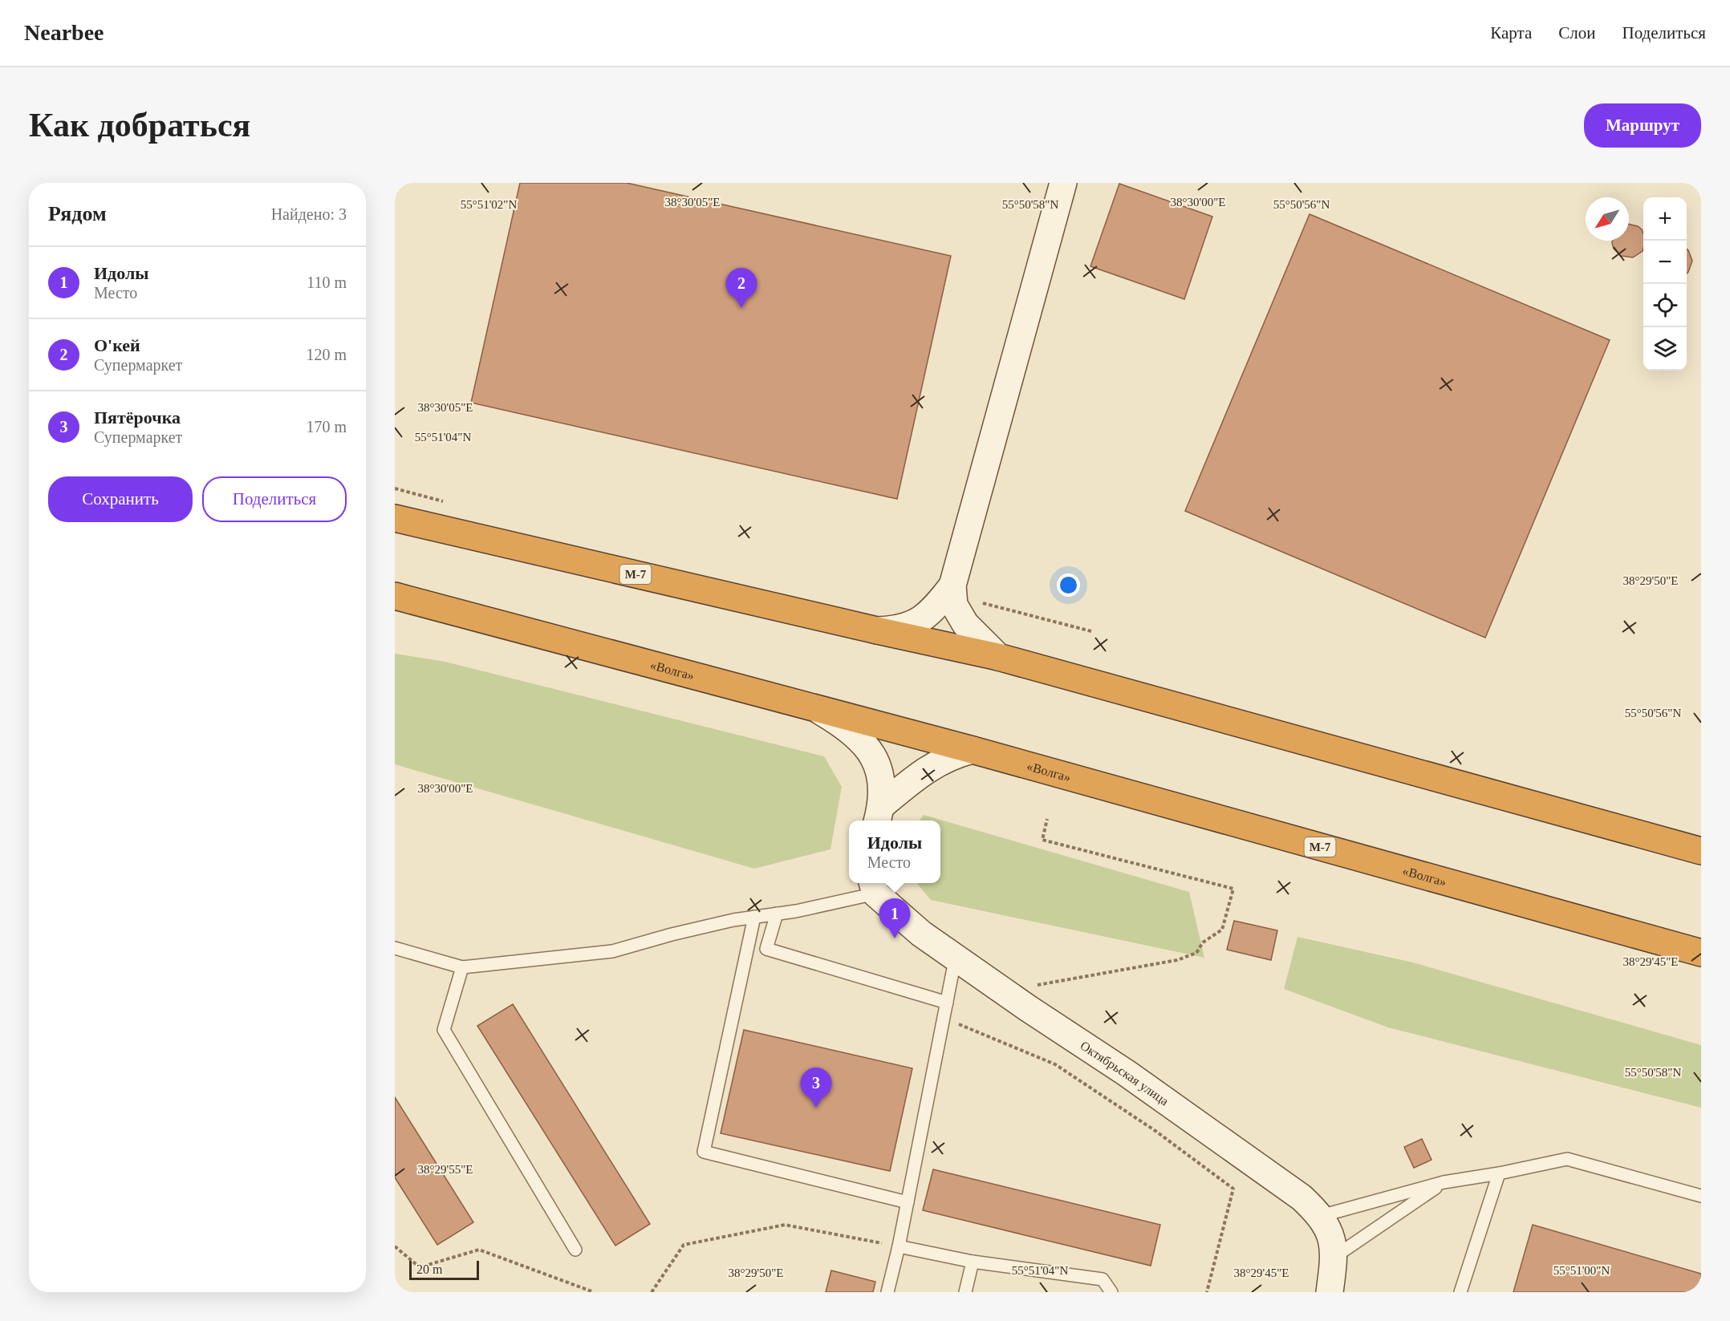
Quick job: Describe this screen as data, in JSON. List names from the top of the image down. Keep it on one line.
{"streets":{"highway":["М-7","«Волга»"],"street":["Октябрьская улица"]},"scale_bar":"20 m","north":"bottom left","page":{"header":"Nearbee","nav":["Карта","Слои","Поделиться"],"buttons":["Маршрут",["Сохранить","Поделиться"]],"title":"Как добраться","heading":["Рядом","Найдено: 3"],"map_buttons":["+","−"],"list":[{"mark":"1","name":"Идолы","note":"Место","value":"110 m"},{"mark":"2","name":"О'кей","note":"Супермаркет","value":"120 m"},{"mark":"3","name":"Пятёрочка","note":"Супермаркет","value":"170 m"}],"pins":["2","1","3"],"popup":["Идолы","Место"],"scale":"20 m"},"coordinates":["38°30'05\"E","38°30'00\"E","55°51'02\"N","55°50'58\"N","55°50'56\"N","55°51'04\"N","38°29'50\"E","38°29'45\"E","38°29'55\"E","55°51'00\"N"]}
